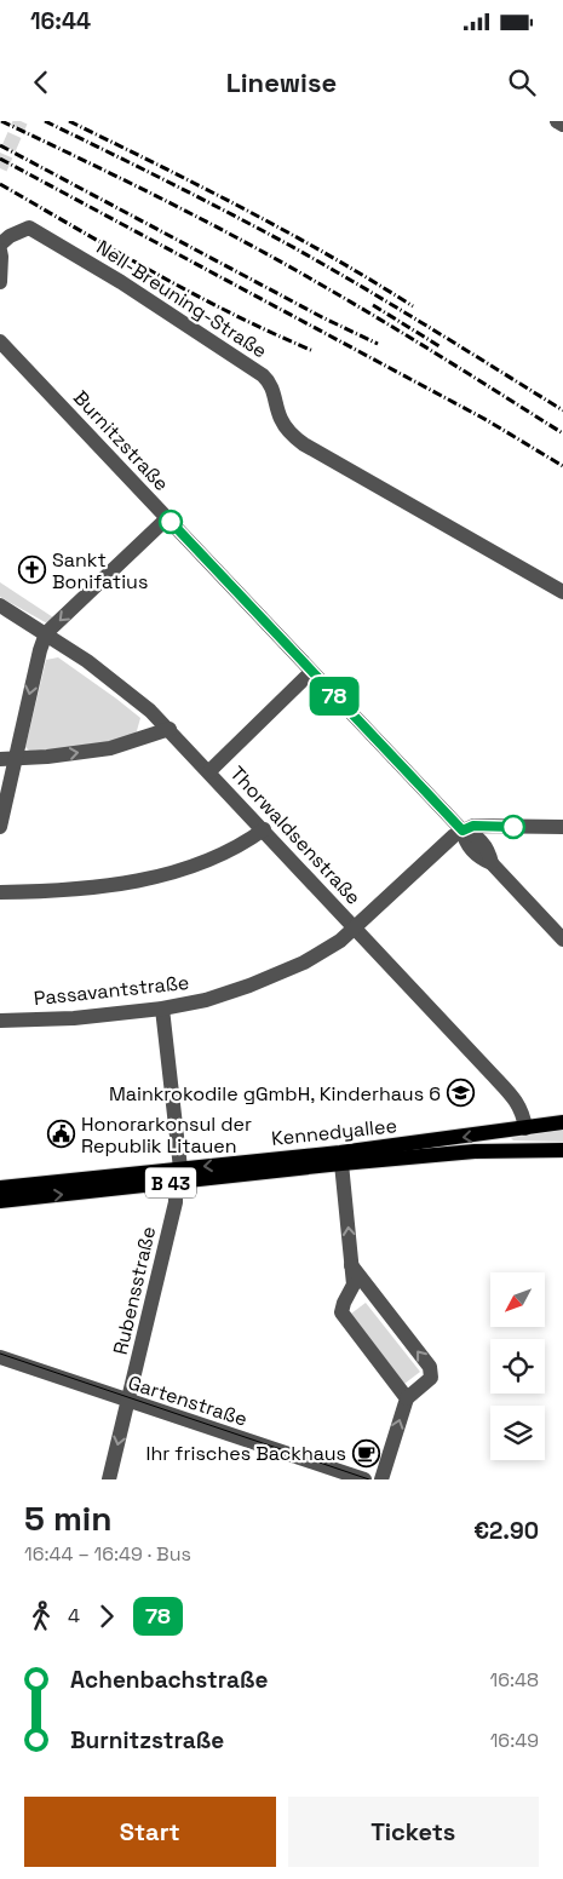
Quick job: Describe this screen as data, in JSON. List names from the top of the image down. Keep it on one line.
{"streets":{"main road":["Kennedyallee","B 43"],"street":["Nell-Breuning-Straße","Burnitzstraße","Thorwaldsenstraße","Passavantstraße","Rubensstraße","Gartenstraße"]},"crossings":[["Burnitzstraße","Passavantstraße"],["Thorwaldsenstraße","Passavantstraße"],["Thorwaldsenstraße","Kennedyallee"],["Passavantstraße","Rubensstraße"],["Kennedyallee","Rubensstraße"],["Rubensstraße","Gartenstraße"]],"places":{"church":["Sankt Bonifatius"],"school or university":["Mainkrokodile gGmbH, Kinderhaus 6"],"public building":["Honorarkonsul der Republik Litauen"],"cafe":["Ihr frisches Backhaus"]},"lines":["bus line 78"],"north":"bottom left","page":{"status":"16:44","header":"Linewise","on_map":"78","heading":["5 min","16:44 – 16:49 · Bus","€2.90"],"legs":["4","78"],"list":[{"name":"Achenbachstraße","value":"16:48"},{"name":"Burnitzstraße","value":"16:49"}],"buttons":["Start","Tickets"]}}
